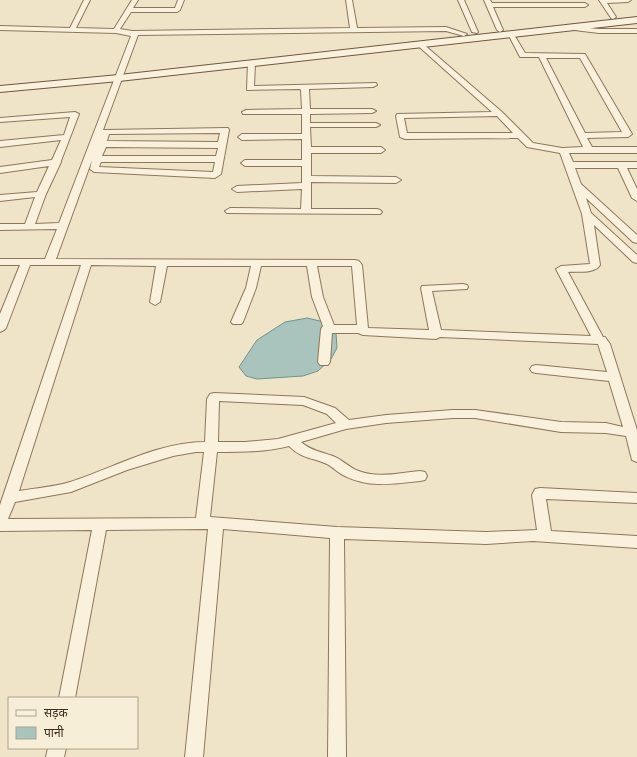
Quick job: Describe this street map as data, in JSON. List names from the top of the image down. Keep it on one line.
{"legend":["सड़क","पानी"]}
